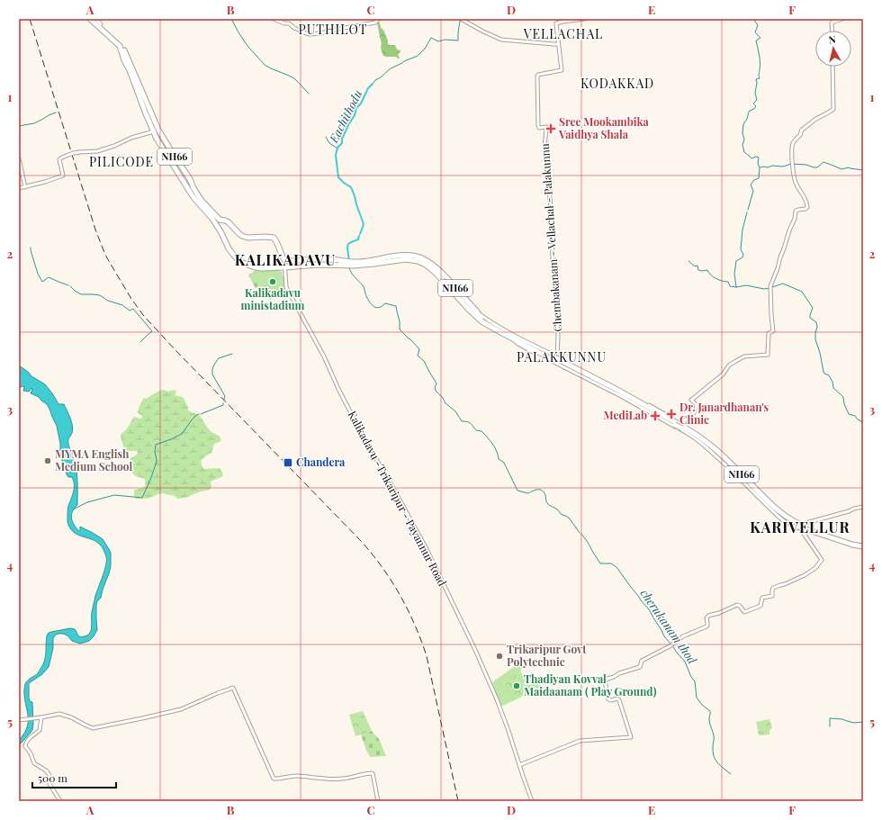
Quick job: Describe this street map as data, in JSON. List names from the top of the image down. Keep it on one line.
{"streets":{"highway":["NH66"],"street":["Chembakanam - Vellachal - Palakunnu","Kalikadavu -Trikaripur - Payannur Road"]},"crossings":[["NH66","Chembakanam - Vellachal - Palakunnu"],["NH66","Kalikadavu -Trikaripur - Payannur Road"]],"districts":["PUTHILOT","VELLACHAL","KODAKKAD","PILICODE","KALIKADAVU","PALAKKUNNU","KARIVELLUR"],"water":["Eachithodu","cherukanam thod"],"places":{"health":["Sree Mookambika Vaidhya Shala","Dr. Janardhanan's Clinic","MediLab"],"other":["Kalikadavu ministadium","MYMA English Medium School","Trikaripur Govt Polytechnic","Thadiyan Kovval Maidaanam ( Play Ground)"],"transit":["Chandera"]},"scale_bar":"500 m","north":"top","grid":{"columns":["A","B","C","D","E","F"],"rows":["1","2","3","4","5"]}}
